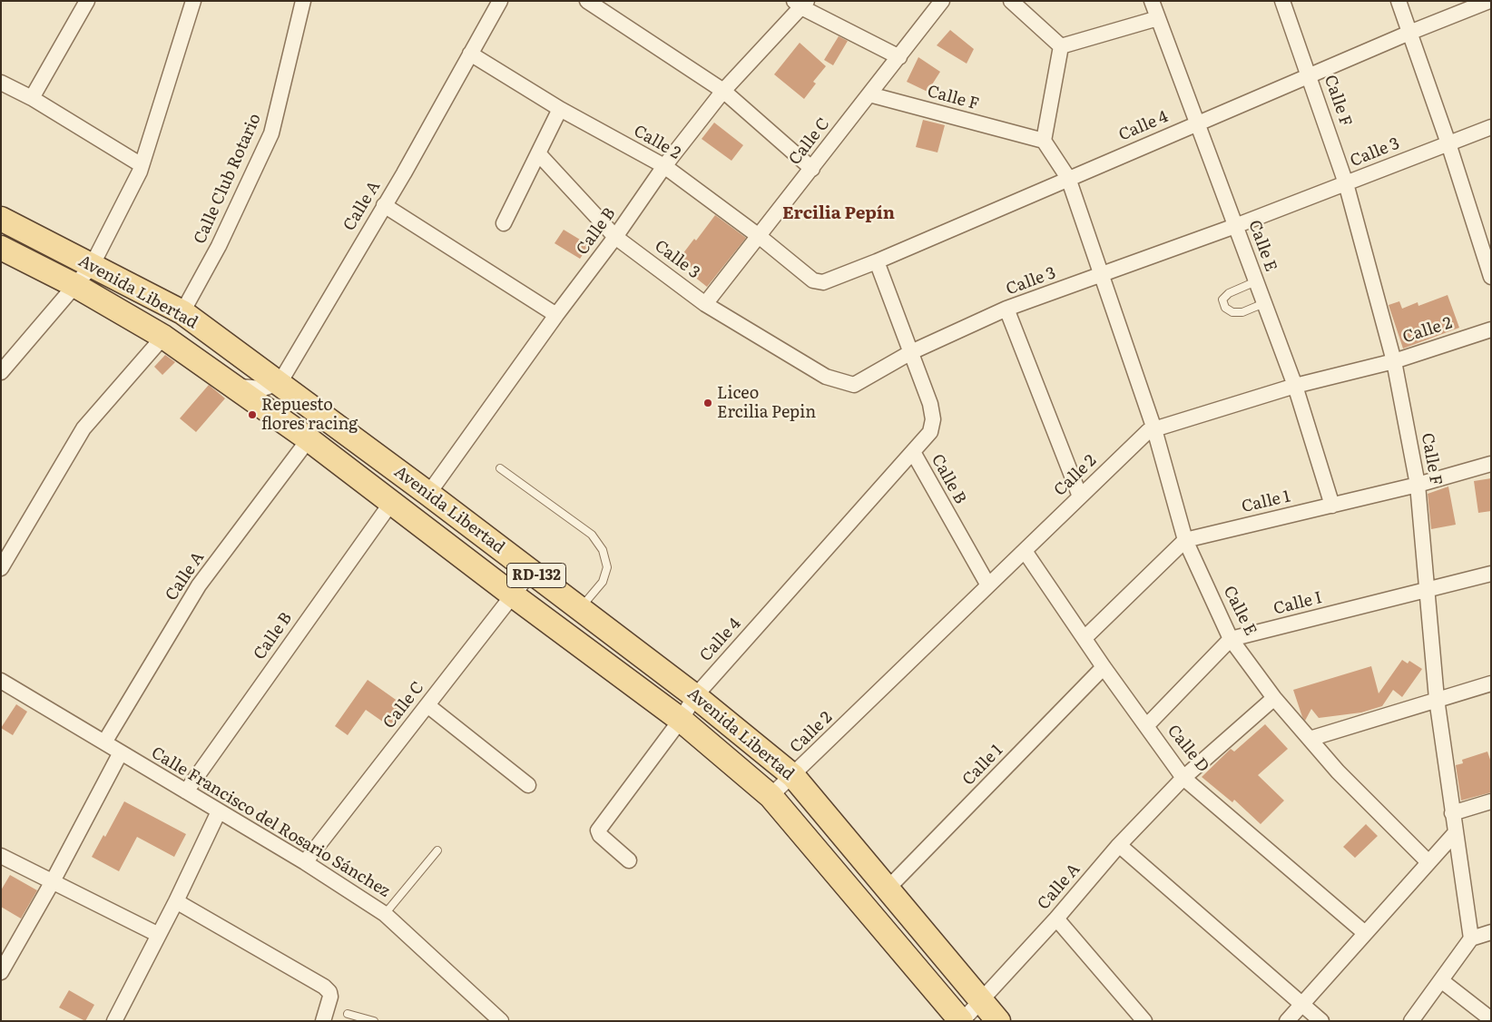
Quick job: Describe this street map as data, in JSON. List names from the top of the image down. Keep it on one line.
{"streets":{"main road":["Avenida Libertad","RD-132"],"street":["Calle F","Calle 4","Calle C","Calle 2","Calle 3","Calle Club Rotario","Calle A","Calle B","Calle E","Calle 1","Calle I","Calle D","Calle Francisco del Rosario Sánchez"]},"crossings":[["Calle F","Calle 4"],["Calle F","Calle C"],["Calle F","Calle 2"],["Calle F","Calle 3"],["Calle F","Calle 1"],["Calle F","Calle I"],["Calle 4","Calle 2"],["Calle 4","Calle B"],["Calle 4","Calle E"],["Calle 4","Avenida Libertad"],["Calle C","Calle 2"],["Calle C","Calle 3"],["Calle C","Avenida Libertad"],["Calle C","Calle Francisco del Rosario Sánchez"],["Calle 2","Calle A"],["Calle 2","Calle B"],["Calle 2","Calle E"],["Calle 2","Avenida Libertad"],["Calle 2","Calle D"],["Calle 3","Calle B"],["Calle 3","Calle E"],["Calle Club Rotario","Avenida Libertad"],["Calle A","Calle E"],["Calle A","Avenida Libertad"],["Calle A","Calle D"],["Calle A","Calle Francisco del Rosario Sánchez"],["Calle B","Avenida Libertad"],["Calle B","Calle Francisco del Rosario Sánchez"],["Calle E","Calle 1"],["Calle E","Calle I"],["Avenida Libertad","Calle 1"],["Calle 1","Calle D"]],"districts":["Ercilia Pepín"],"places":["Liceo Ercilia Pepin","Repuesto flores racing"]}
